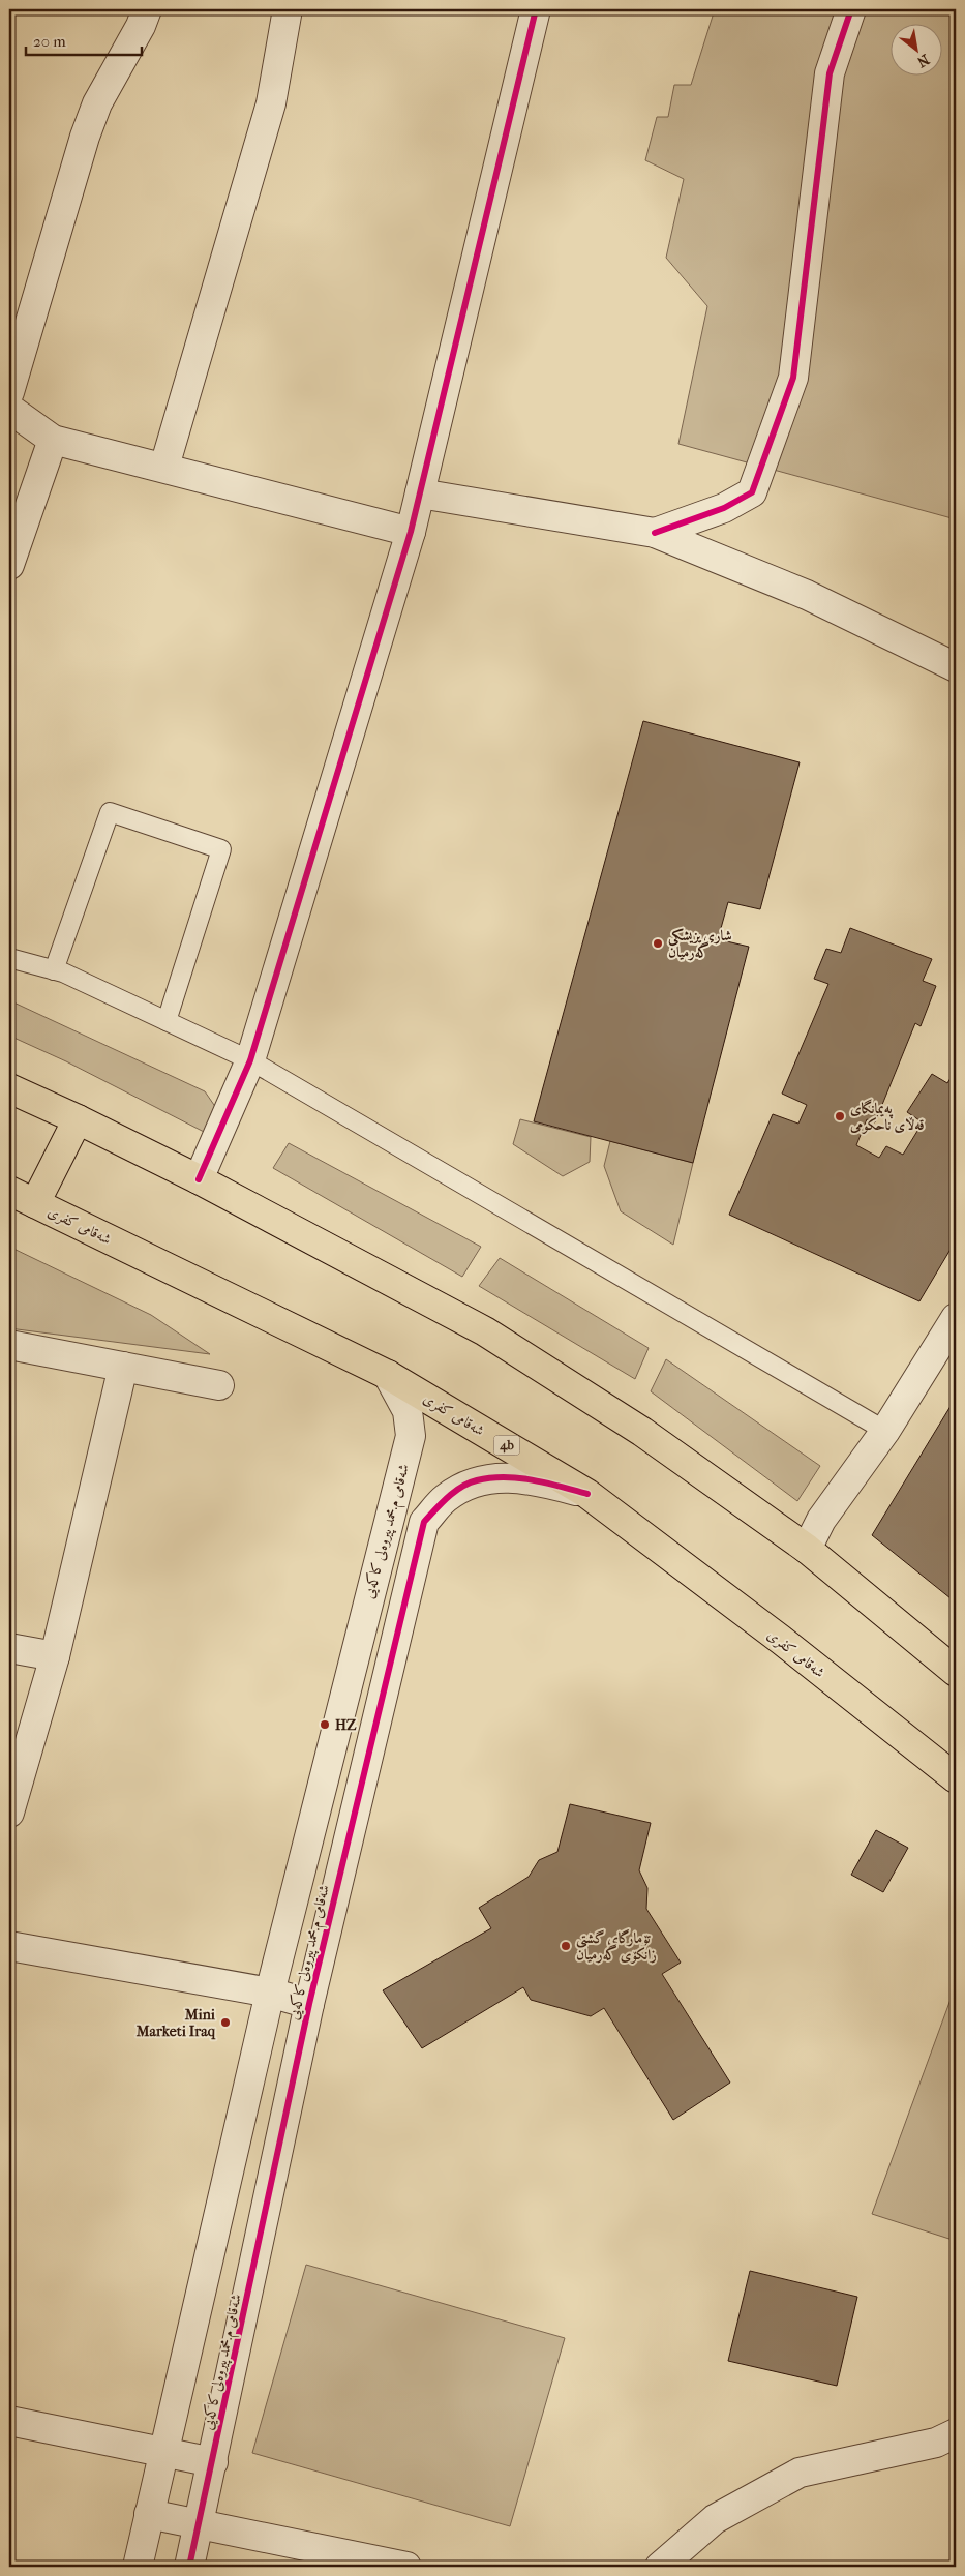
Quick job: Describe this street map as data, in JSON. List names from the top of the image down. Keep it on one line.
{"streets":{"highway":["شەقامی کفری","4b"],"street":["شەقامی م.محمد پیروەلی کاکەیی"]},"crossings":[["شەقامی کفری","شەقامی م.محمد پیروەلی کاکەیی"]],"places":["شاری پزیشکی گەرمیان","پەیمانگای قەڵای ناحکومی","HZ","تۆمارگای گشتی زانکۆی گەرمیان","Mini Marketi Iraq"],"scale_bar":"20 m","north":"bottom right"}
